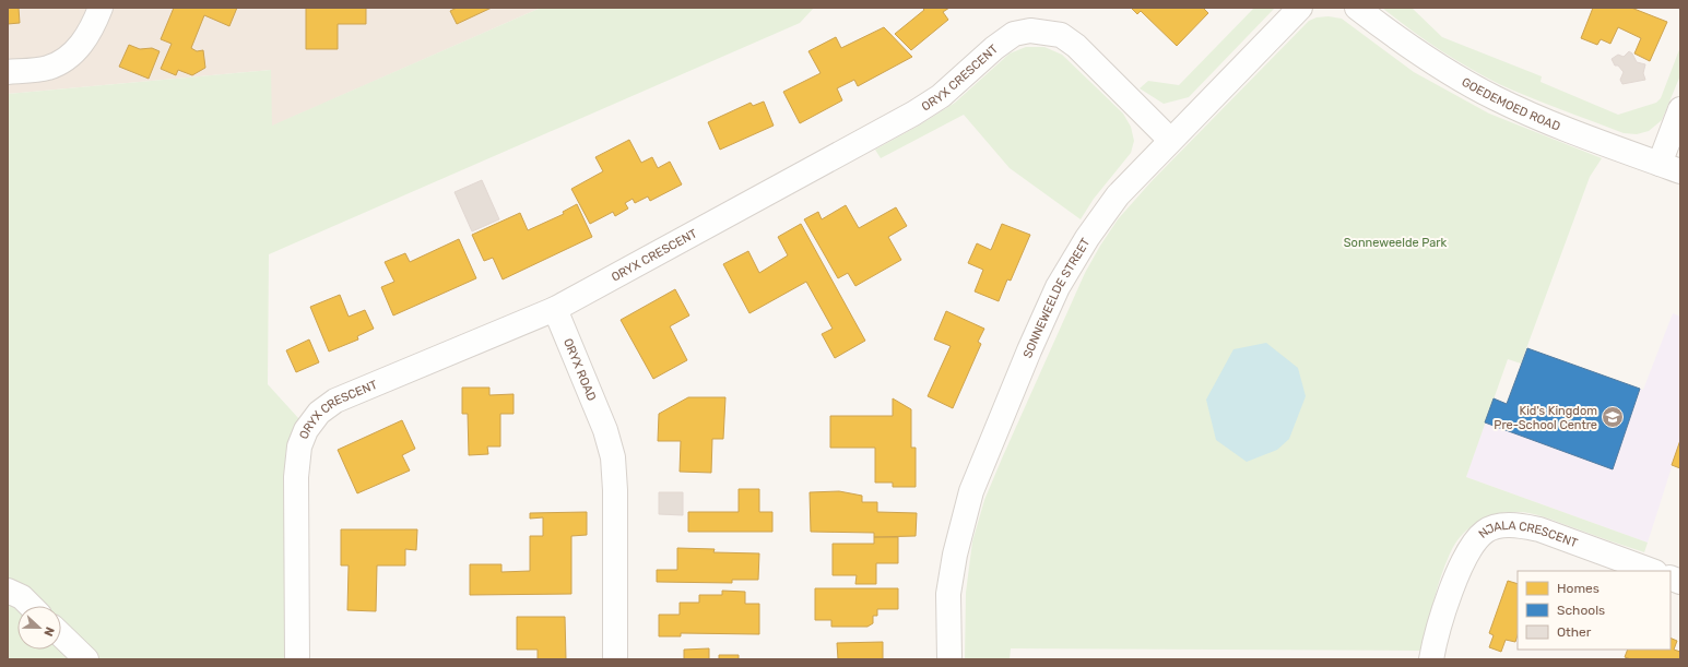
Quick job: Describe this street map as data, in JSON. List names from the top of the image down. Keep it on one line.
{"streets":{"street":["ORYX CRESCENT","GOEDEMOED ROAD","SONNEWEELDE STREET","ORYX ROAD","NJALA CRESCENT"]},"crossings":[["ORYX CRESCENT","SONNEWEELDE STREET"],["ORYX CRESCENT","ORYX ROAD"]],"parks":["Sonneweelde Park"],"places":{"school or university":["Kid's Kingdom Pre-School Centre"]},"legend":["Homes","Schools","Other"],"north":"right"}
